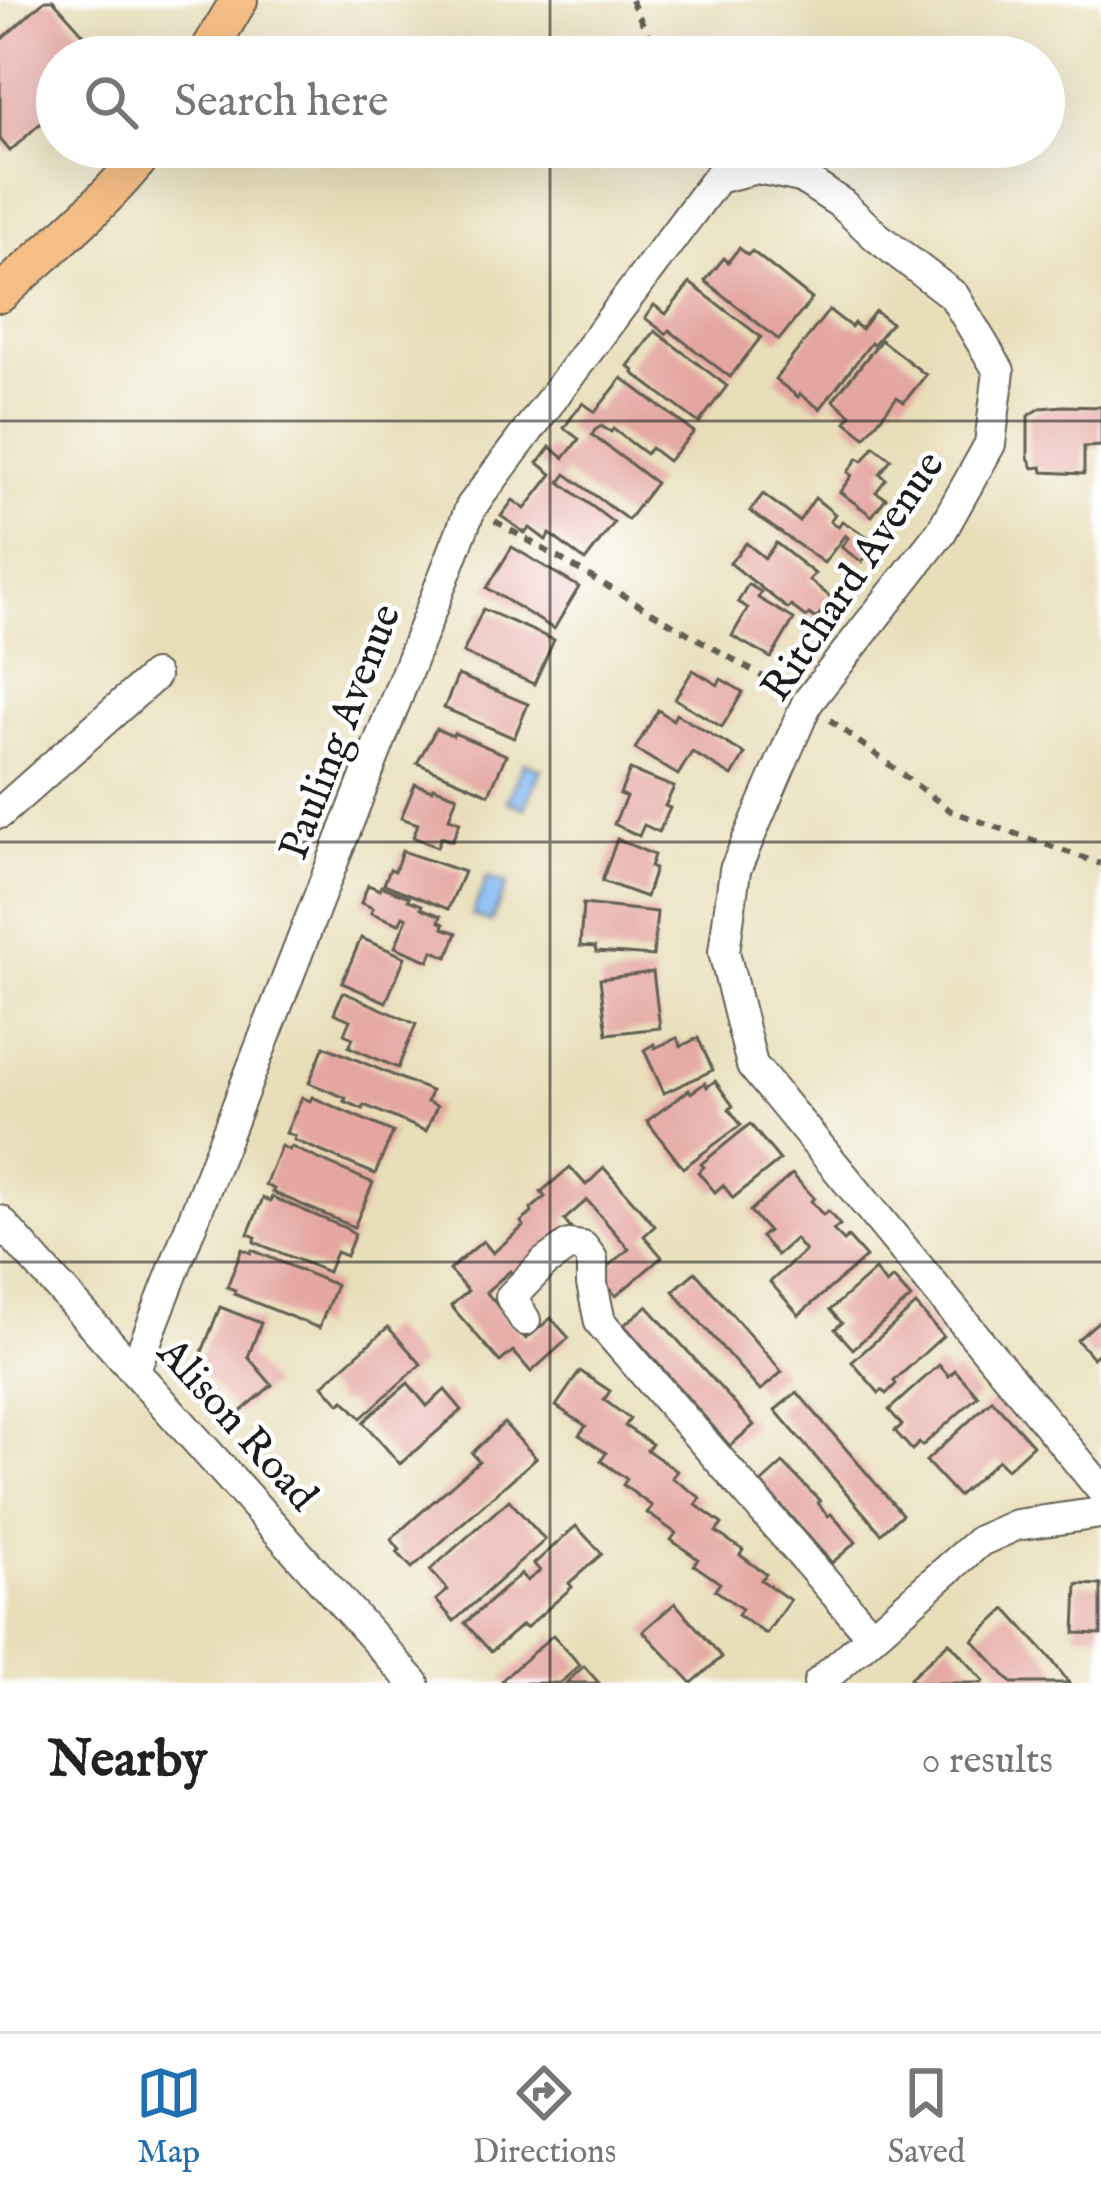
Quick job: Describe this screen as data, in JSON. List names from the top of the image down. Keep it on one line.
{"streets":{"street":["Ritchard Avenue","Pauling Avenue","Alison Road"]},"crossings":[["Ritchard Avenue","Pauling Avenue"],["Pauling Avenue","Alison Road"]],"page":{"search":"Search here","heading":["Nearby","0 results"],"nav":["Map","Directions","Saved"]}}
